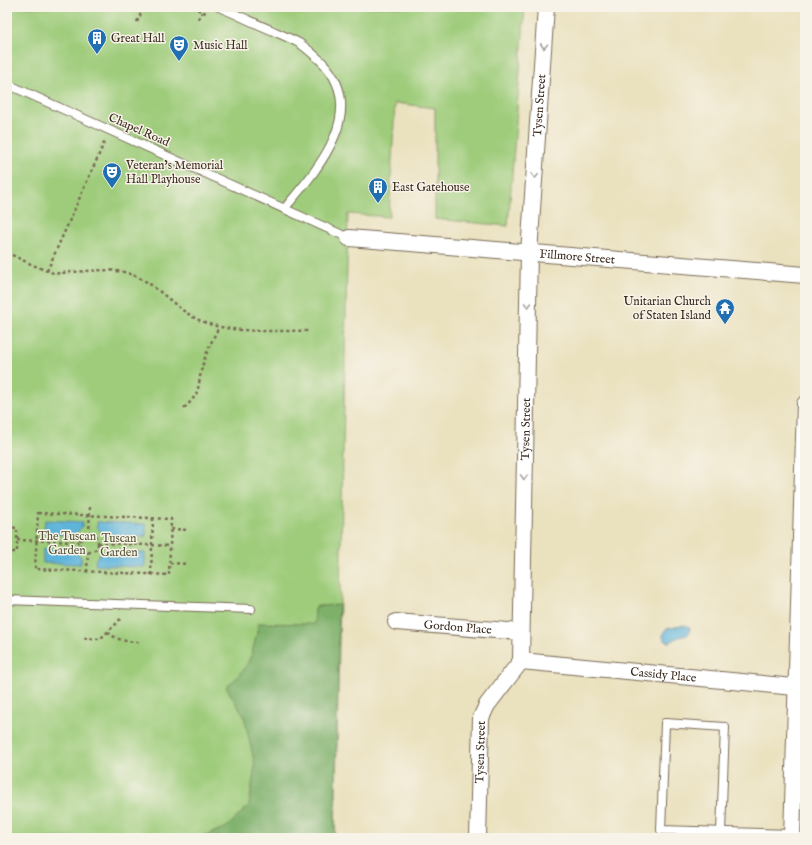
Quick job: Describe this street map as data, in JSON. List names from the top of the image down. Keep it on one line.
{"streets":{"street":["Tysen Street","Fillmore Street","Gordon Place","Cassidy Place"],"lane":["Chapel Road"]},"crossings":[["Tysen Street","Fillmore Street"],["Tysen Street","Gordon Place"],["Tysen Street","Cassidy Place"],["Chapel Road","Fillmore Street"]],"one_way":["Tysen Street"],"parks":["The Tuscan Garden","Tuscan Garden"],"places":{"building":["Great Hall","East Gatehouse"],"theatre":["Music Hall","Veteran’s Memorial Hall Playhouse"],"temple":["Unitarian Church of Staten Island"]}}
